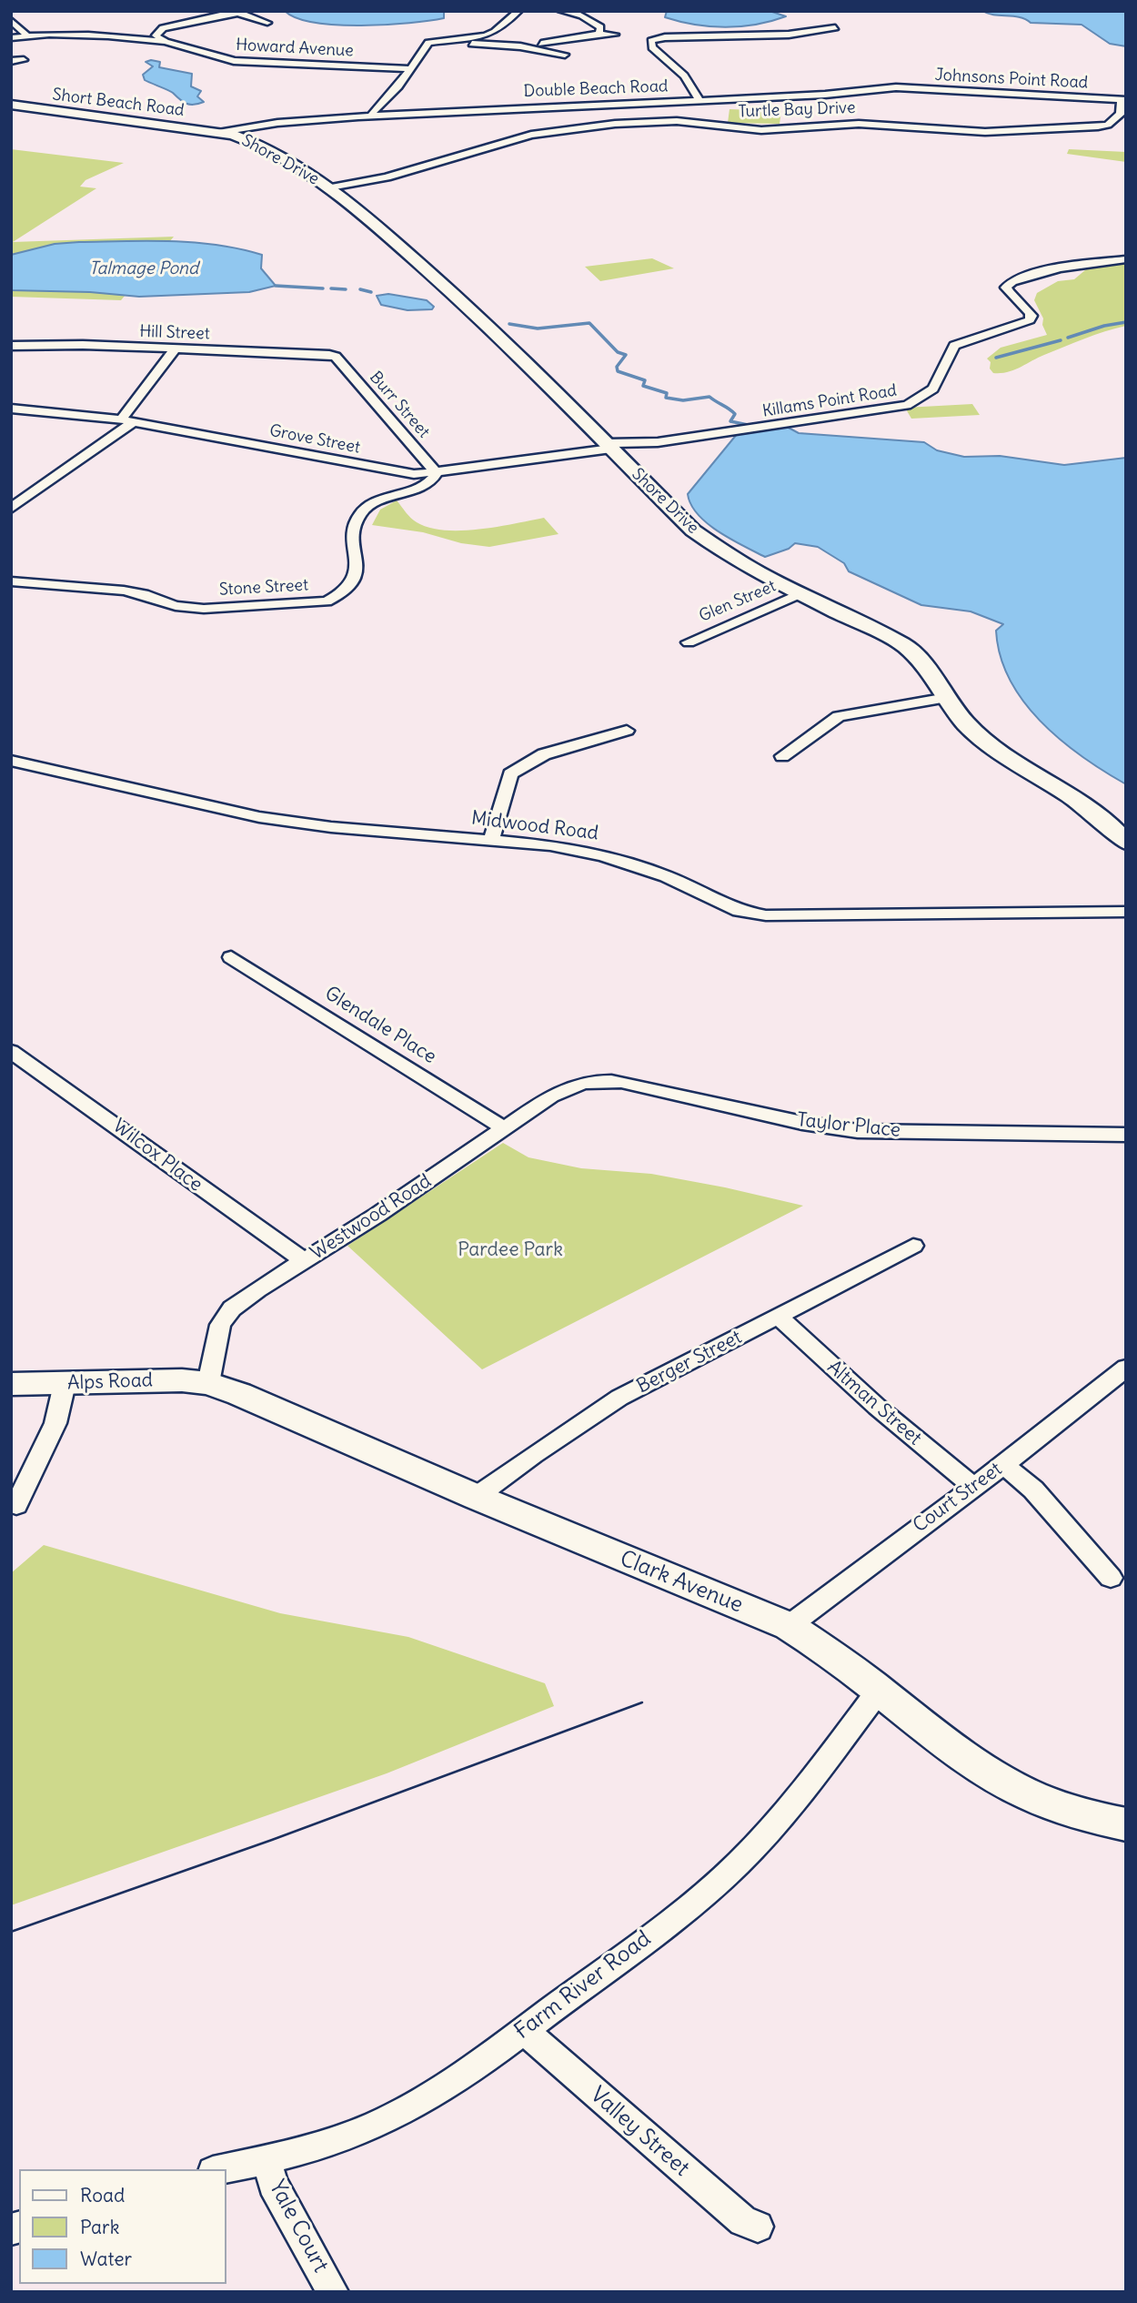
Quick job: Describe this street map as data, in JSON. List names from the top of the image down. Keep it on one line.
{"streets":{"main road":["Short Beach Road","Shore Drive","Alps Road","Clark Avenue"],"street":["Howard Avenue","Johnsons Point Road","Double Beach Road","Turtle Bay Drive","Hill Street","Killams Point Road","Burr Street","Grove Street","Stone Street","Glen Street","Midwood Road","Glendale Place","Taylor Place","Wilcox Place","Westwood Road","Berger Street","Altman Street","Court Street","Farm River Road","Valley Street","Yale Court"]},"crossings":[["Johnsons Point Road","Double Beach Road"],["Johnsons Point Road","Turtle Bay Drive"],["Double Beach Road","Short Beach Road"],["Double Beach Road","Shore Drive"],["Short Beach Road","Shore Drive"],["Turtle Bay Drive","Shore Drive"],["Shore Drive","Killams Point Road"],["Shore Drive","Grove Street"],["Shore Drive","Glen Street"],["Hill Street","Burr Street"],["Killams Point Road","Grove Street"],["Burr Street","Grove Street"],["Burr Street","Stone Street"],["Grove Street","Stone Street"],["Glendale Place","Westwood Road"],["Taylor Place","Westwood Road"],["Wilcox Place","Westwood Road"],["Westwood Road","Alps Road"],["Westwood Road","Clark Avenue"],["Berger Street","Altman Street"],["Berger Street","Clark Avenue"],["Alps Road","Clark Avenue"],["Altman Street","Court Street"],["Court Street","Clark Avenue"],["Clark Avenue","Farm River Road"],["Farm River Road","Valley Street"],["Farm River Road","Yale Court"]],"water":["Talmage Pond"],"parks":["Pardee Park"],"legend":["Road","Park","Water"]}
